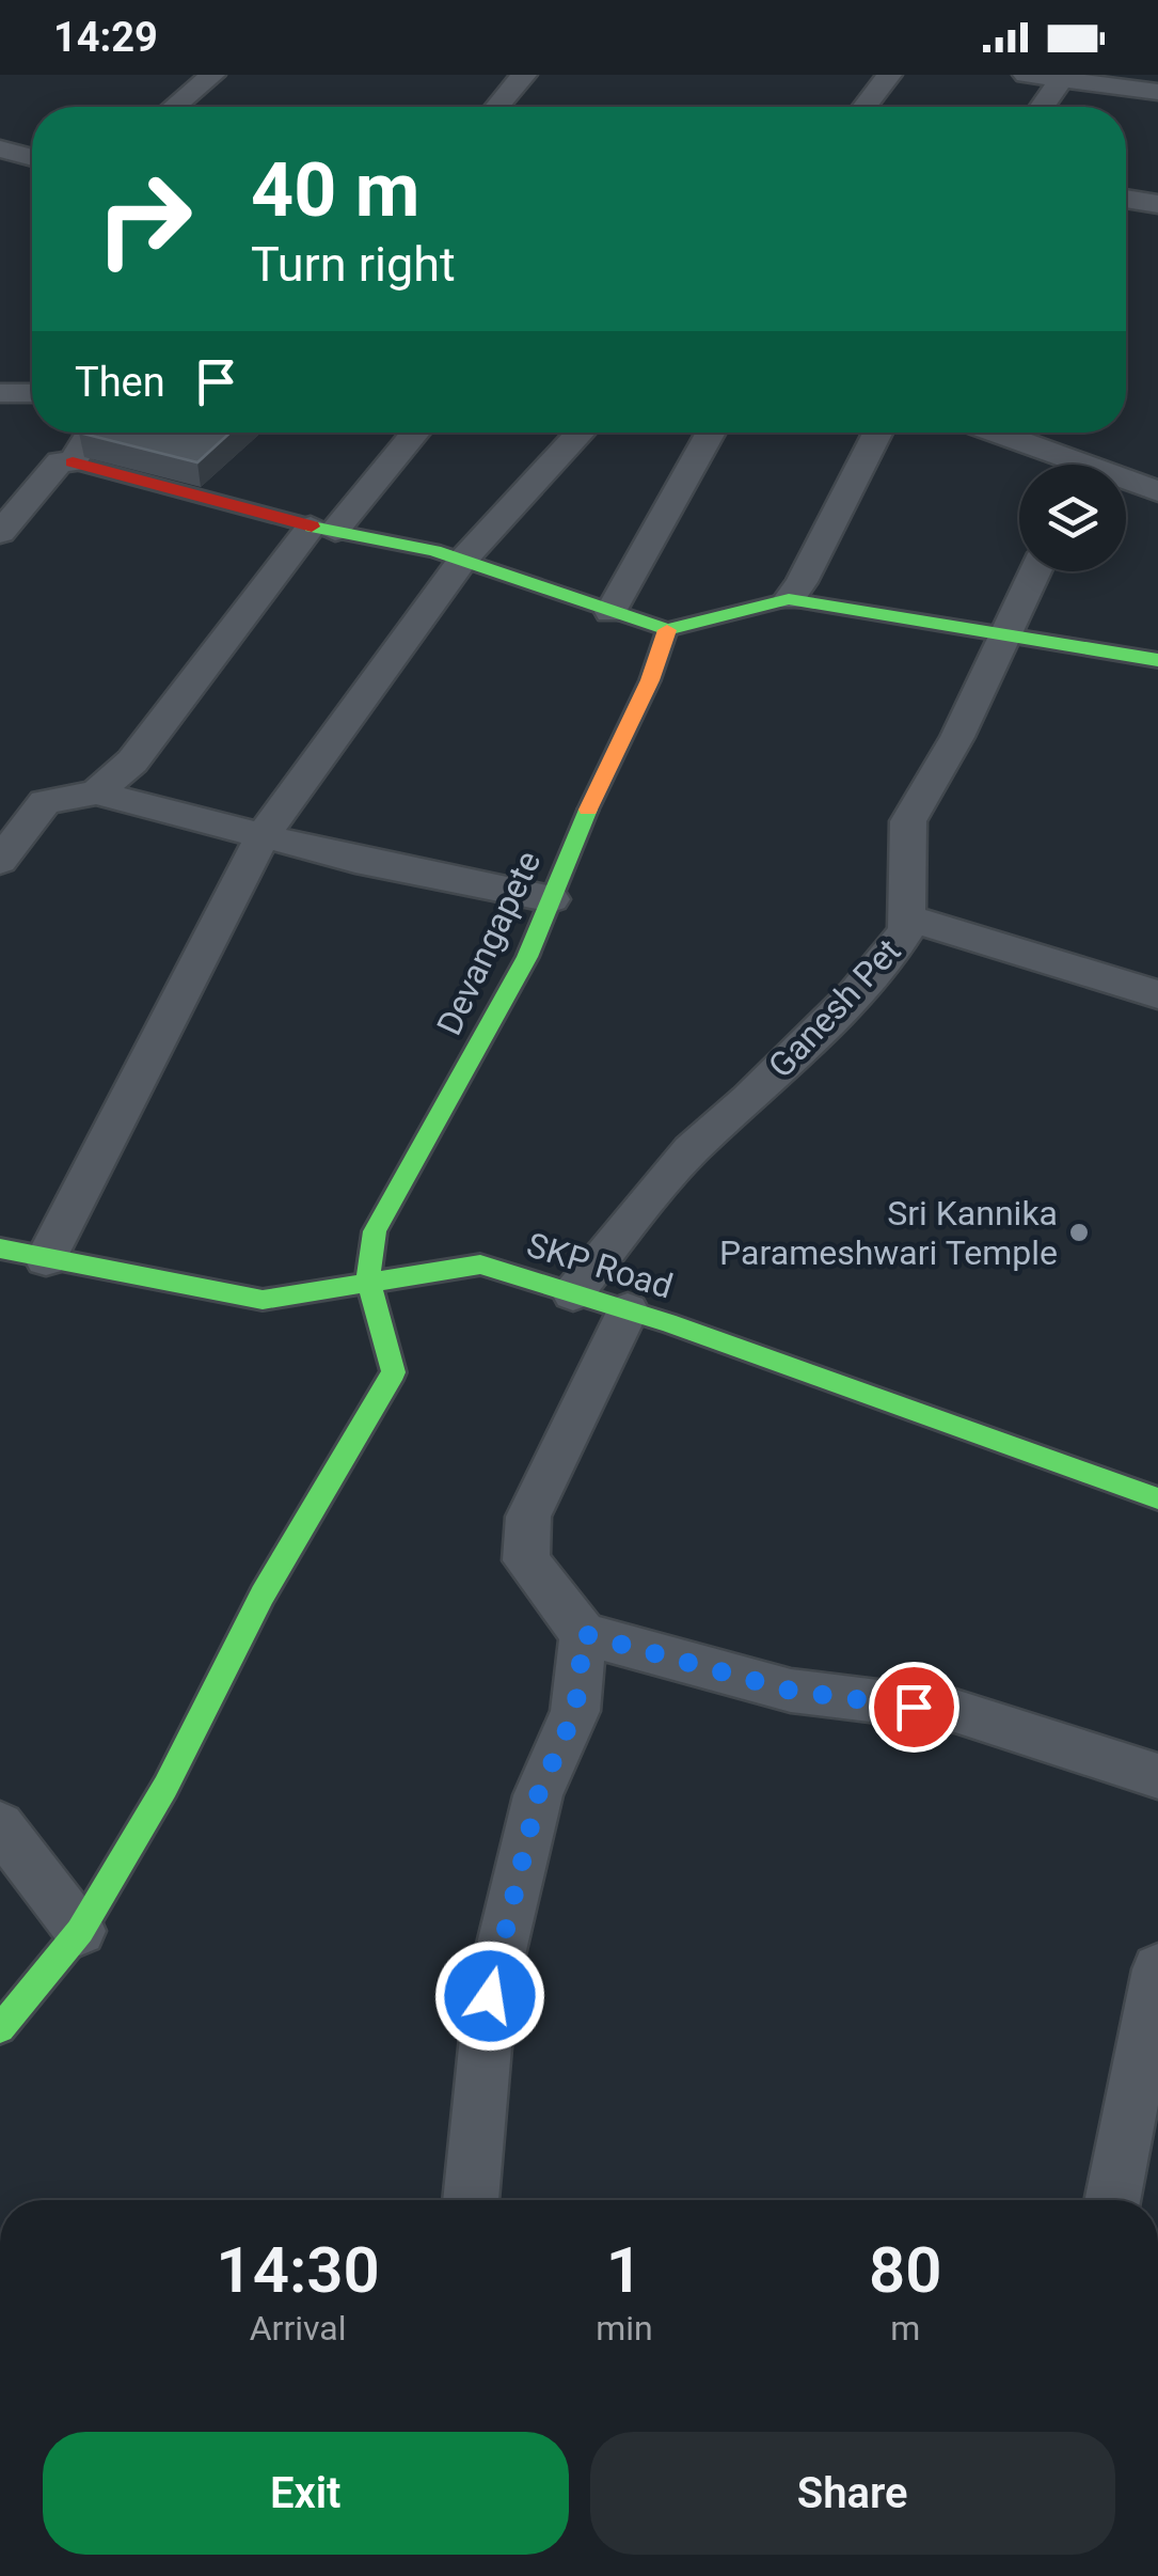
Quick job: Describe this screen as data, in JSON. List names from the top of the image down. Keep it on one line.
{"streets":{"street":["Devangapete","Ganesh Pet","SKP Road"]},"crossings":[["Devangapete","SKP Road"],["Ganesh Pet","SKP Road"]],"places":["Sri Kannika Parameshwari Temple"],"page":{"status":"14:29","turn":["40 m","Turn right"],"then":"Then","eta":["14:30","Arrival","1","min","80","m"],"buttons":["Exit","Share"]}}
